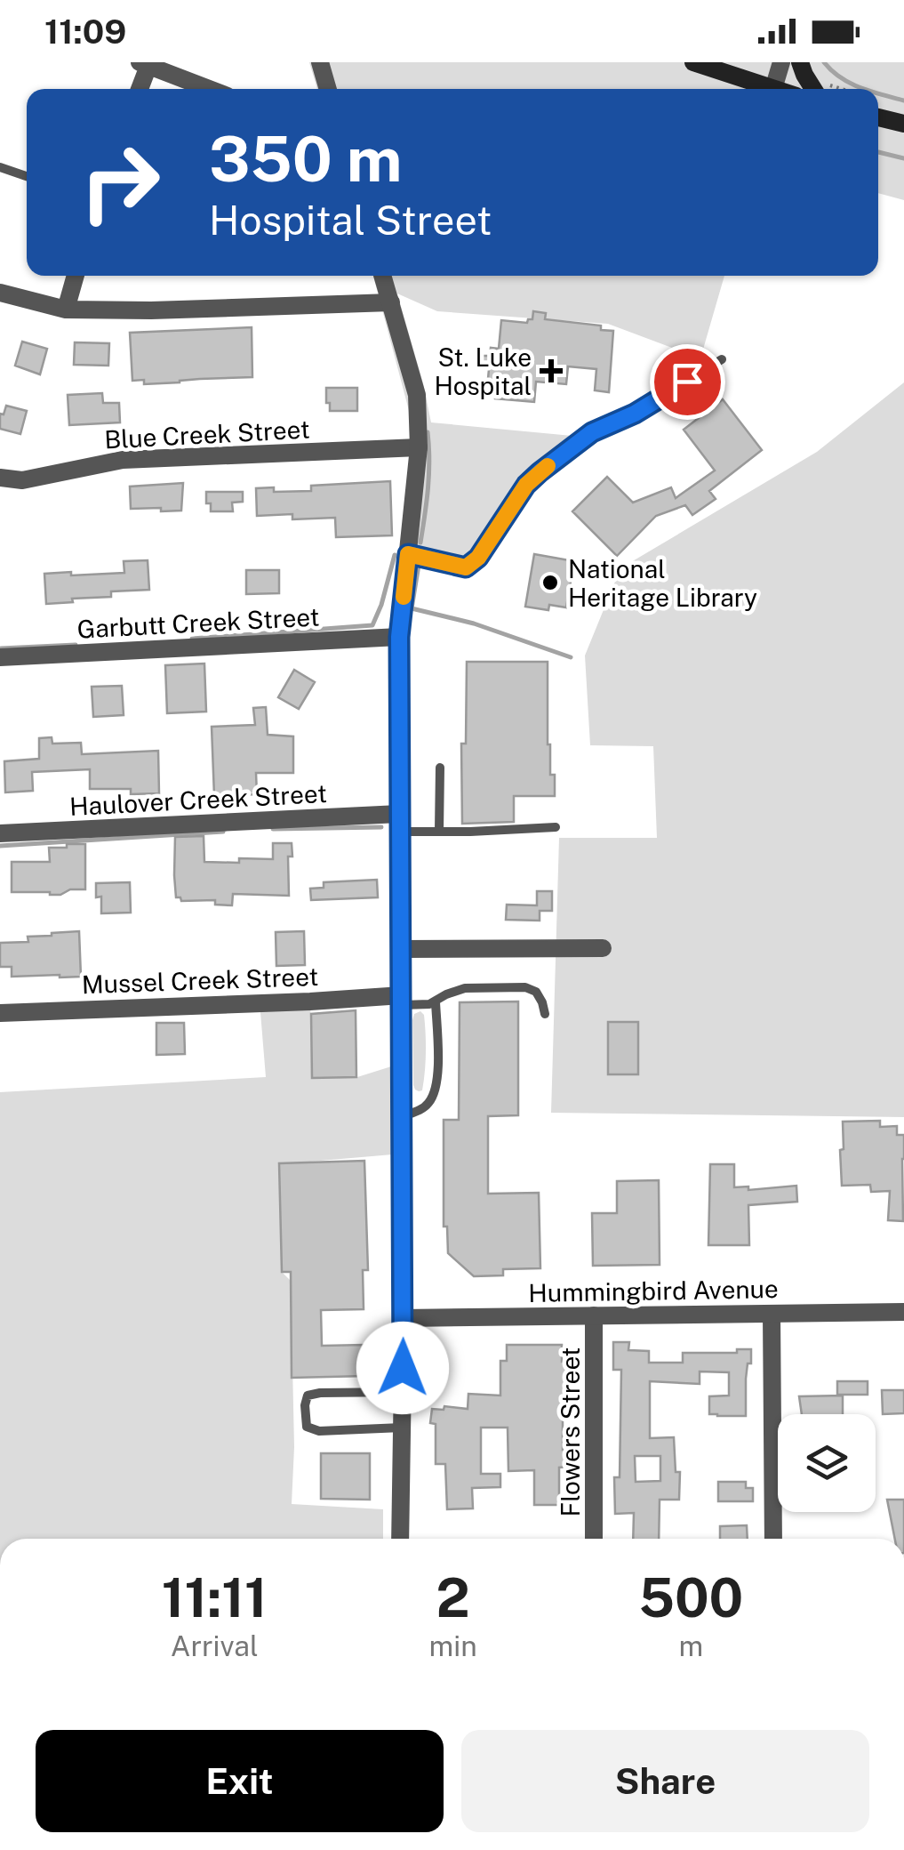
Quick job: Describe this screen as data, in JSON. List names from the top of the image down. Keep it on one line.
{"streets":{"street":["Blue Creek Street","Garbutt Creek Street","Haulover Creek Street","Mussel Creek Street","Hummingbird Avenue","Flowers Street"]},"crossings":[["Hummingbird Avenue","Flowers Street"]],"places":{"health":["St. Luke Hospital"],"other":["National Heritage Library"]},"page":{"status":"11:09","turn":["350 m","Hospital Street"],"eta":["11:11","Arrival","2","min","500","m"],"buttons":["Exit","Share"]}}
